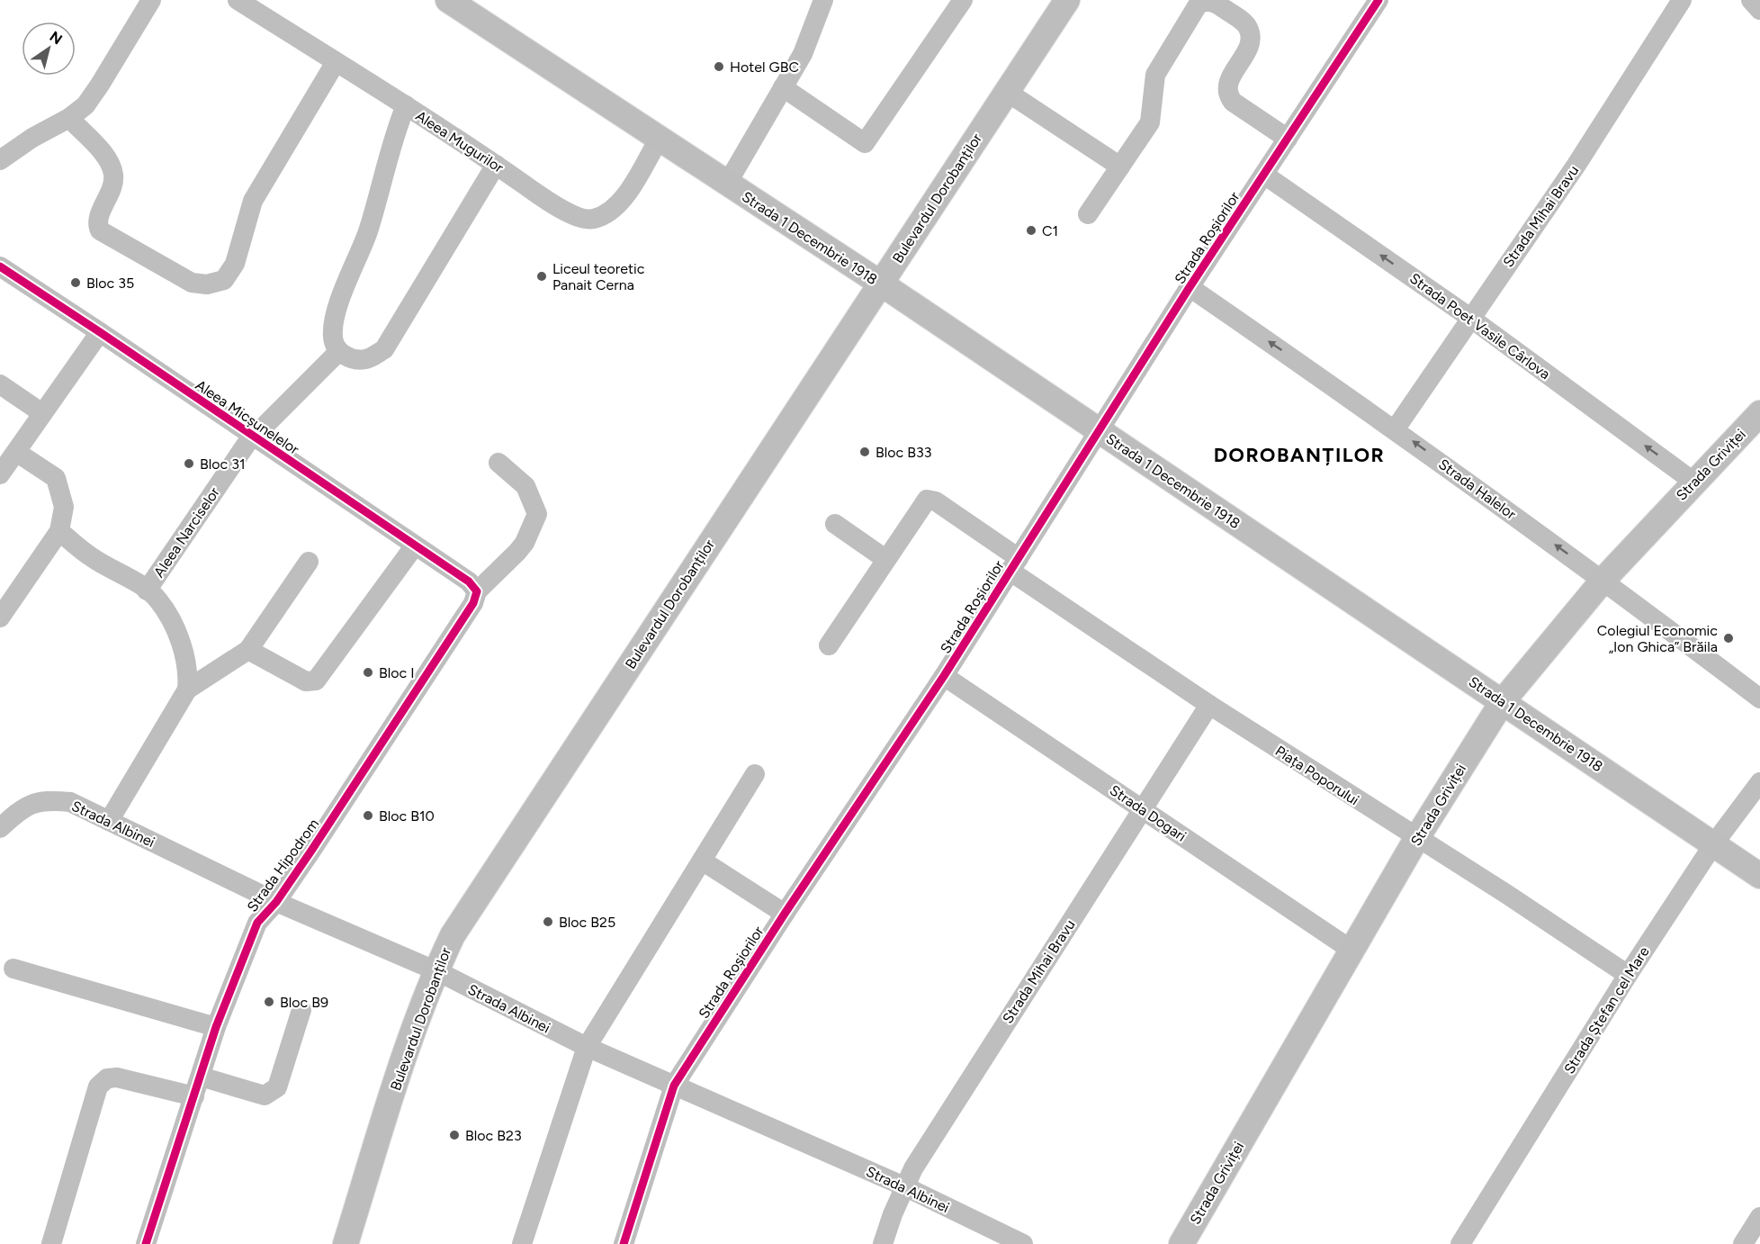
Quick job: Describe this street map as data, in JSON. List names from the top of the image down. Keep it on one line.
{"streets":{"main road":["Bulevardul Dorobanților","Strada 1 Decembrie 1918","Strada Griviței"],"street":["Aleea Mugurilor","Strada Mihai Bravu","Strada Roșiorilor","Strada Poet Vasile Cârlova","Aleea Micșunelelor","Strada Halelor","Aleea Narciselor","Piața Poporului","Strada Dogari","Strada Albinei","Strada Hipodrom","Strada Ștefan cel Mare"]},"crossings":[["Aleea Mugurilor","Strada 1 Decembrie 1918"],["Bulevardul Dorobanților","Strada 1 Decembrie 1918"],["Bulevardul Dorobanților","Strada Albinei"],["Strada Mihai Bravu","Strada Poet Vasile Cârlova"],["Strada Mihai Bravu","Strada Halelor"],["Strada Mihai Bravu","Piața Poporului"],["Strada Mihai Bravu","Strada Dogari"],["Strada Mihai Bravu","Strada Albinei"],["Strada 1 Decembrie 1918","Strada Roșiorilor"],["Strada 1 Decembrie 1918","Strada Griviței"],["Strada 1 Decembrie 1918","Strada Ștefan cel Mare"],["Strada Roșiorilor","Strada Poet Vasile Cârlova"],["Strada Roșiorilor","Strada Halelor"],["Strada Roșiorilor","Piața Poporului"],["Strada Roșiorilor","Strada Dogari"],["Strada Roșiorilor","Strada Albinei"],["Strada Poet Vasile Cârlova","Strada Griviței"],["Aleea Micșunelelor","Aleea Narciselor"],["Aleea Micșunelelor","Strada Hipodrom"],["Strada Griviței","Strada Halelor"],["Strada Griviței","Piața Poporului"],["Strada Griviței","Strada Dogari"],["Piața Poporului","Strada Ștefan cel Mare"],["Strada Albinei","Strada Hipodrom"]],"one_way":["Strada Poet Vasile Cârlova","Strada Halelor"],"districts":["DOROBANȚILOR"],"places":["Hotel GBC","C1","Liceul teoretic Panait Cerna","Bloc 35","Bloc B33","Bloc 31","Colegiul Economic „Ion Ghica” Brăila","Bloc I","Bloc B10","Bloc B25","Bloc B9","Bloc B23"],"north":"top right"}
